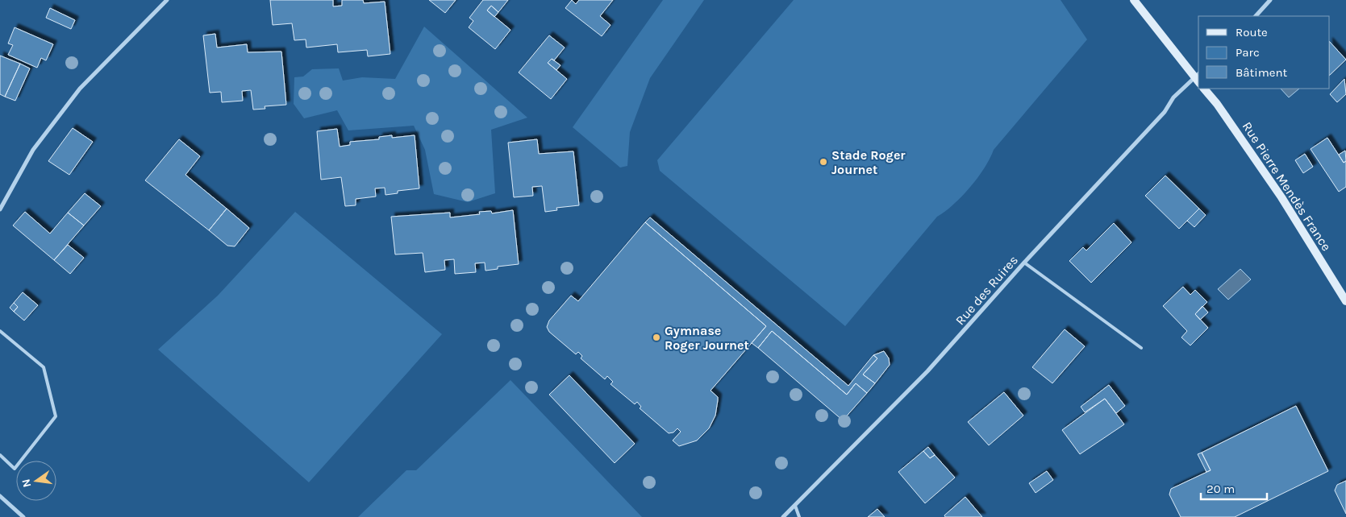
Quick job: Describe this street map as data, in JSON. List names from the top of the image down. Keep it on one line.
{"streets":{"main road":["Rue Pierre Mendès France"],"street":["Rue des Ruires"]},"places":["Stade Roger Journet","Gymnase Roger Journet"],"legend":["Route","Parc","Bâtiment"],"scale_bar":"20 m","north":"left"}
